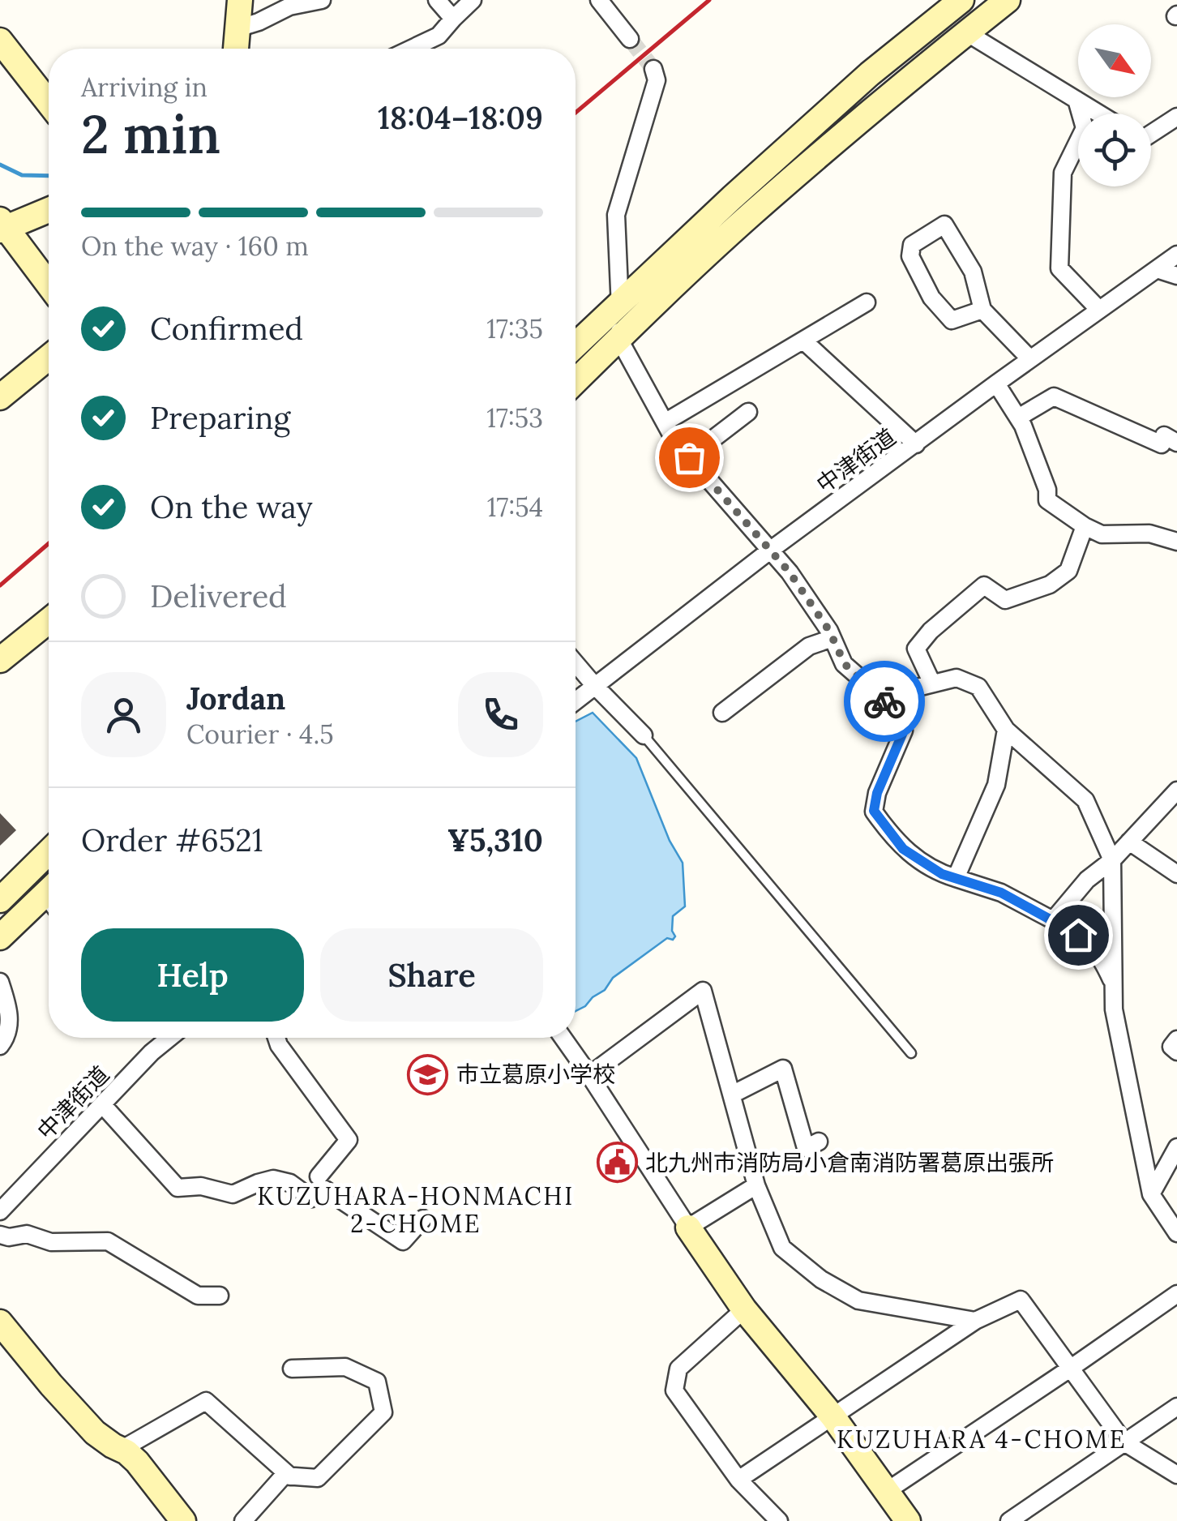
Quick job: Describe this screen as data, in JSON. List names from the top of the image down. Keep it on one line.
{"streets":{"street":["中津街道"]},"districts":["KUZUHARA-HONMACHI 2-CHOME","KUZUHARA 4-CHOME"],"places":{"school or university":["市立葛原小学校"],"public building":["北九州市消防局小倉南消防署葛原出張所"]},"north":"bottom right","page":{"heading":["2 min","Arriving in","18:04–18:09"],"panel":["Jordan","Courier · 4.5","Order #6521","¥5,310"],"bar":"On the way · 160 m","list":[["Confirmed","17:35"],["Preparing","17:53"],["On the way","17:54"],"Delivered"],"buttons":["Help","Share"]}}
